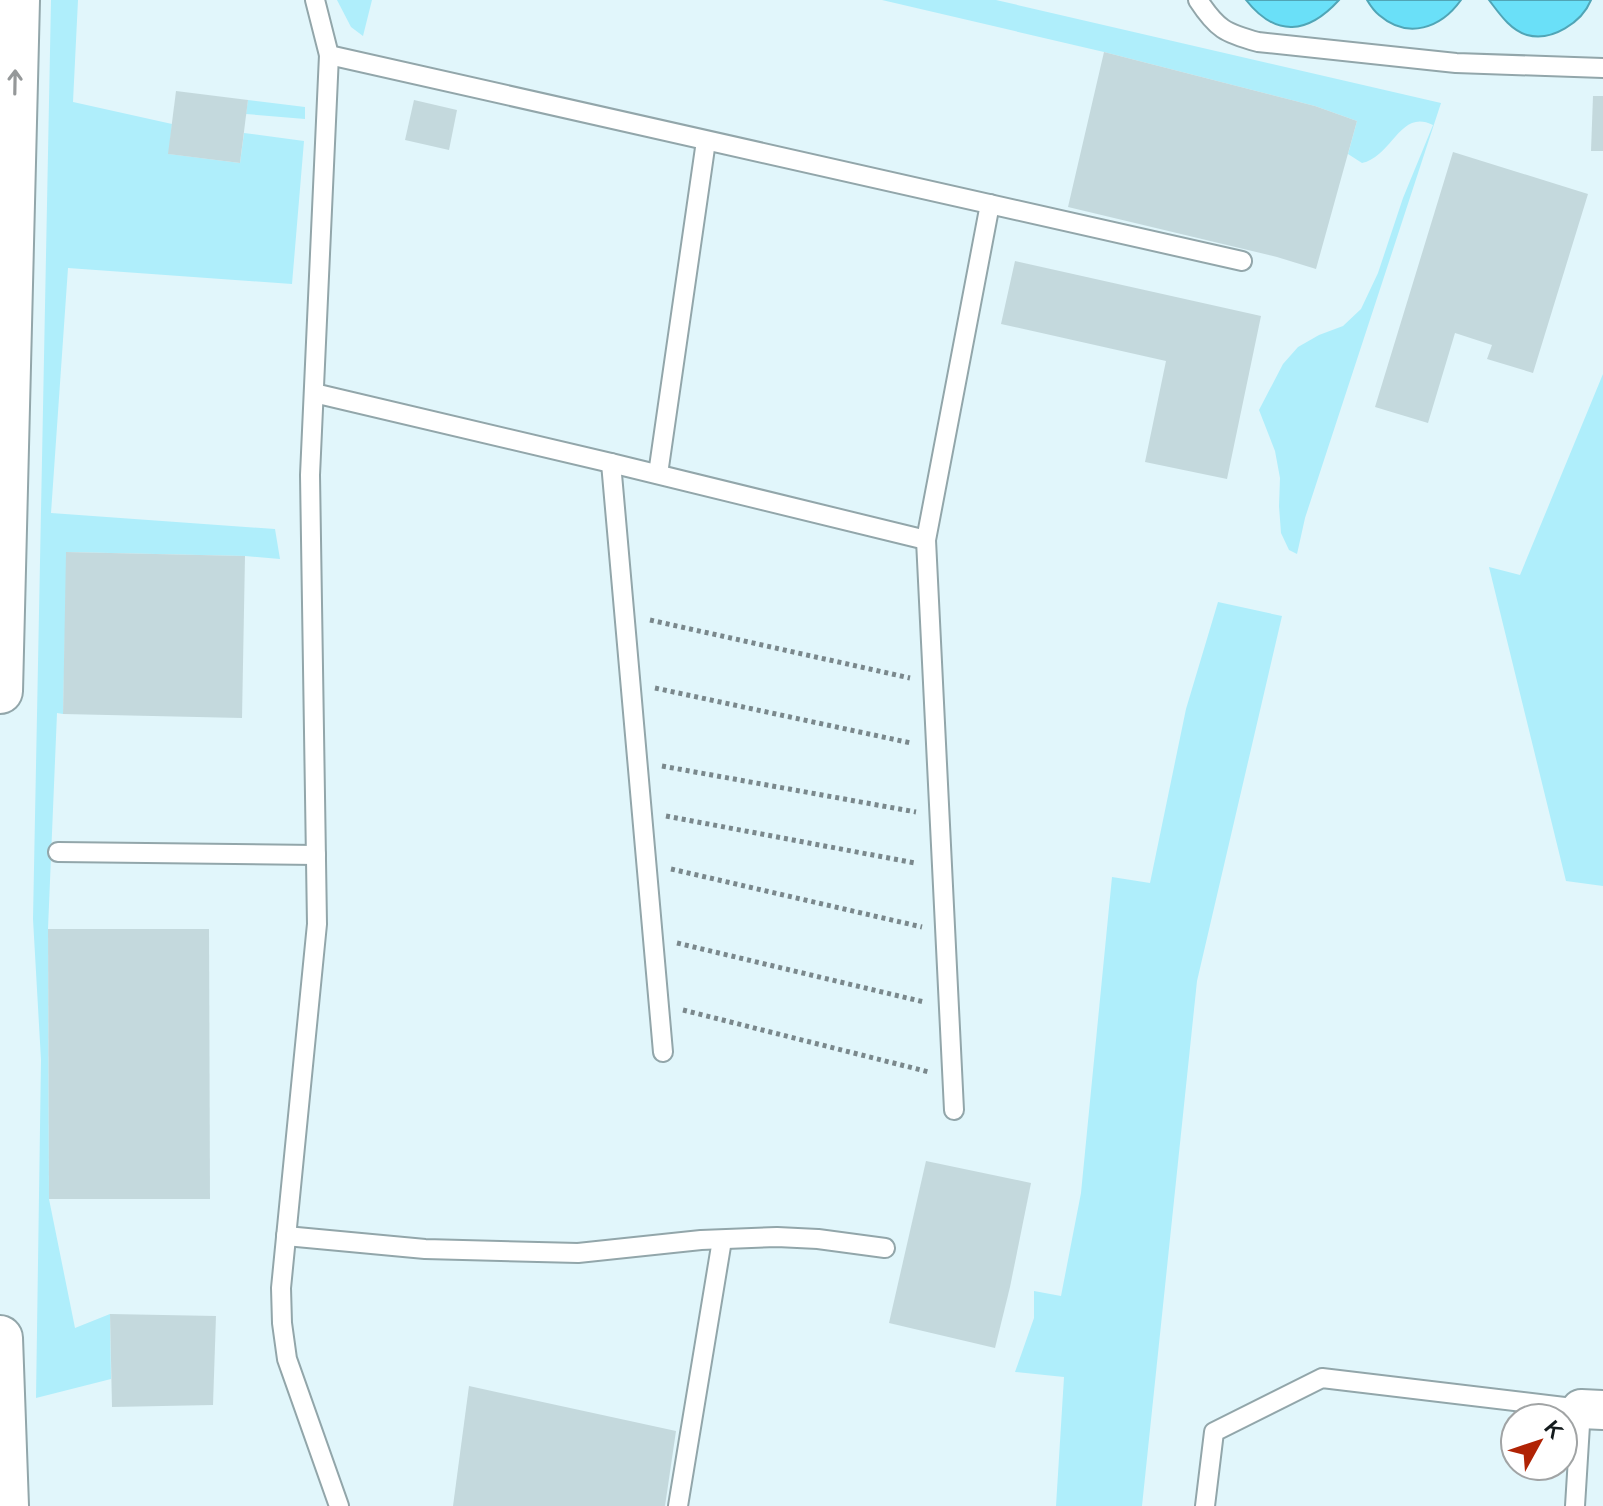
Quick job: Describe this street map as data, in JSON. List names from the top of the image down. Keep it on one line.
{"north":"top right"}
